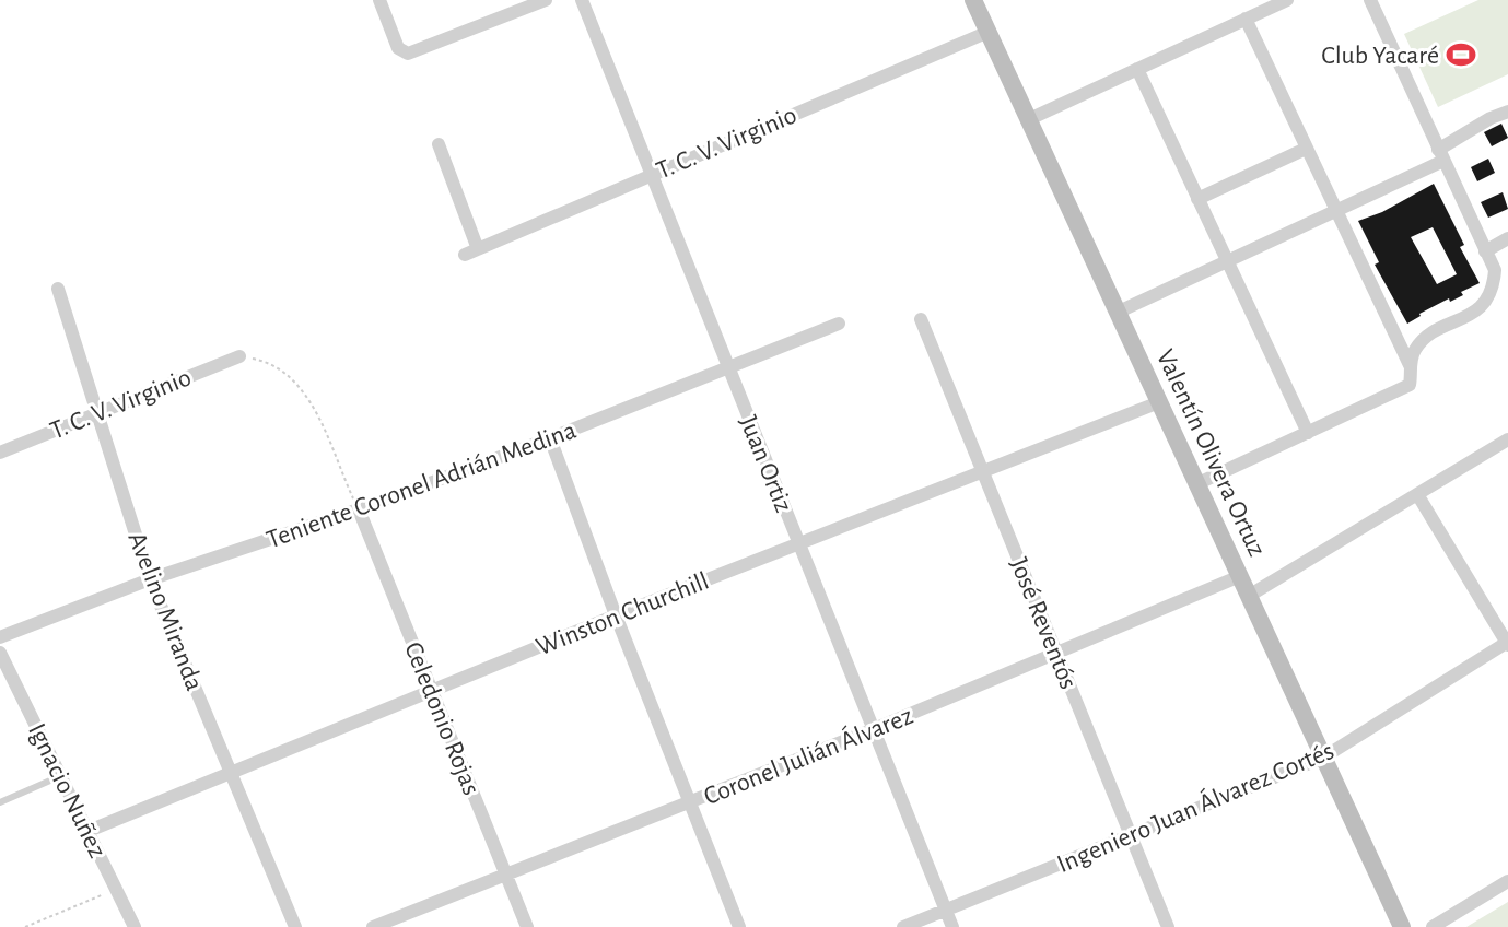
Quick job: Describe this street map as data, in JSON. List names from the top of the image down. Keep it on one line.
{"streets":{"street":["T. C. V. Virginio","Valentín Olivera Ortuz","Juan Ortiz","Teniente Coronel Adrián Medina","Avelino Miranda","Winston Churchill","José Reventós","Celedonio Rojas","Coronel Julián Álvarez","Ignacio Nuñez","Ingeniero Juan Álvarez Cortés"]},"crossings":[["T. C. V. Virginio","Valentín Olivera Ortuz"],["T. C. V. Virginio","Juan Ortiz"],["T. C. V. Virginio","Avelino Miranda"],["Valentín Olivera Ortuz","Winston Churchill"],["Valentín Olivera Ortuz","Coronel Julián Álvarez"],["Valentín Olivera Ortuz","Ingeniero Juan Álvarez Cortés"],["Juan Ortiz","Teniente Coronel Adrián Medina"],["Juan Ortiz","Winston Churchill"],["Juan Ortiz","Coronel Julián Álvarez"],["Juan Ortiz","Ingeniero Juan Álvarez Cortés"],["Teniente Coronel Adrián Medina","Avelino Miranda"],["Teniente Coronel Adrián Medina","Celedonio Rojas"],["Avelino Miranda","Winston Churchill"],["Winston Churchill","José Reventós"],["Winston Churchill","Celedonio Rojas"],["Winston Churchill","Ignacio Nuñez"],["José Reventós","Coronel Julián Álvarez"],["José Reventós","Ingeniero Juan Álvarez Cortés"],["Celedonio Rojas","Coronel Julián Álvarez"]],"places":{"sports":["Club Yacaré"]}}
